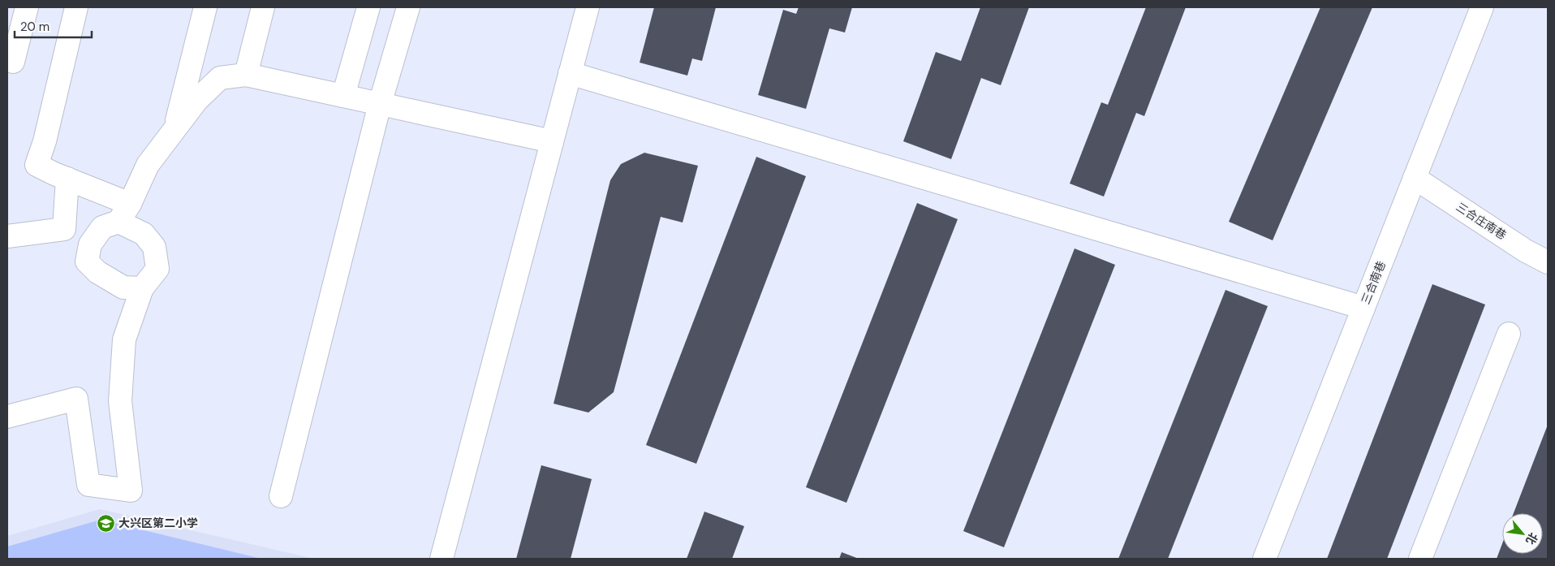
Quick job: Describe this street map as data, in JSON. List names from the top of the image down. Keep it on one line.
{"streets":{"street":["三合庄南巷","三合南巷"]},"crossings":[["三合庄南巷","三合南巷"]],"places":{"school or university":["大兴区第二小学"]},"scale_bar":"20 m","north":"bottom right"}
